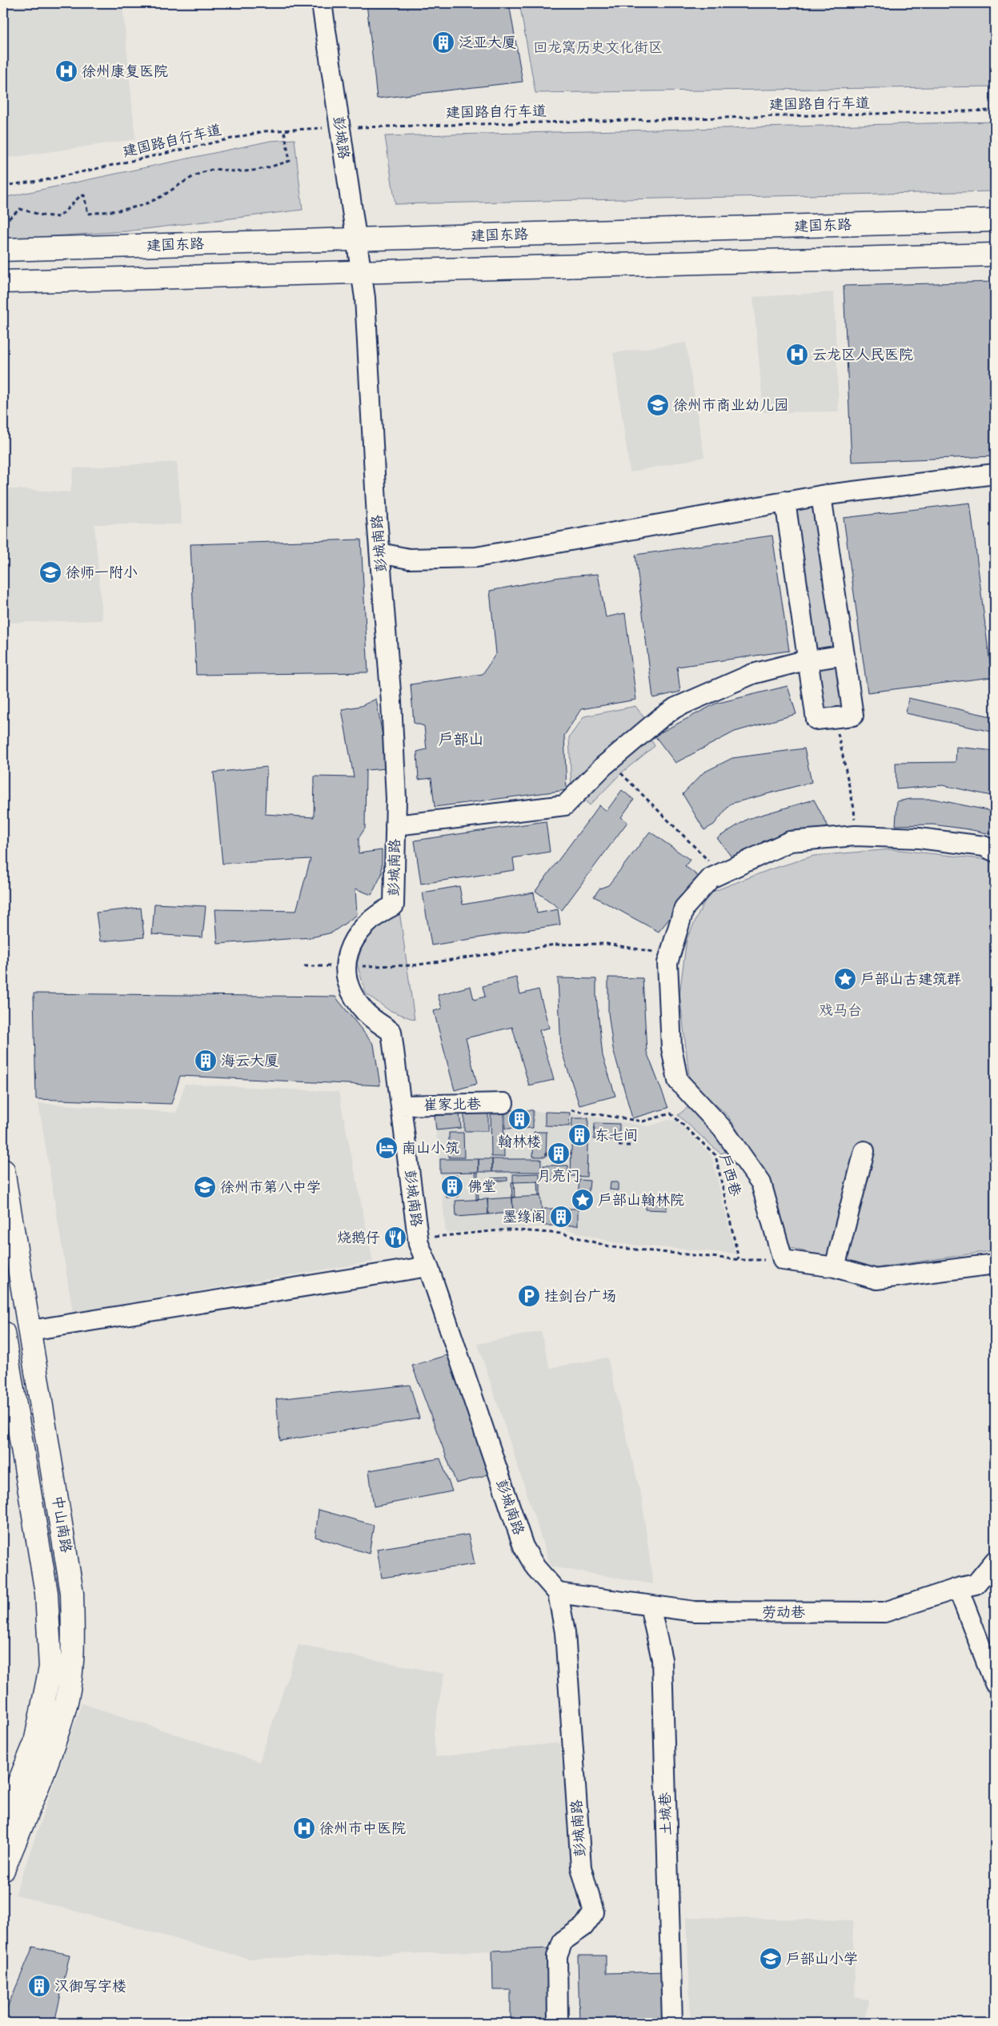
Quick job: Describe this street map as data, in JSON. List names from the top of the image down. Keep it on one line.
{"streets":{"main road":["建国东路","中山南路"],"street":["彭城路","彭城南路","崔家北巷","劳动巷","土城巷"],"path":["建国路自行车道","户西巷"]},"crossings":[["建国路自行车道","彭城路"],["彭城路","建国东路"],["彭城路","彭城南路"],["彭城南路","崔家北巷"],["彭城南路","劳动巷"],["劳动巷","土城巷"]],"districts":["户部山"],"parks":["回龙窝历史文化街区","戏马台"],"places":{"building":["泛亚大厦","海云大厦","翰林楼","东七间","月亮门","佛堂","墨缘阁","汉御写字楼"],"hospital":["徐州康复医院","云龙区人民医院","徐州市中医院"],"school or university":["徐州市商业幼儿园","徐师一附小","徐州市第八中学","户部山小学"],"place":["户部山古建筑群","户部山翰林院"],"hotel":["南山小筑"],"restaurant":["烧鹅仔"],"parking":["挂剑台广场"]}}
